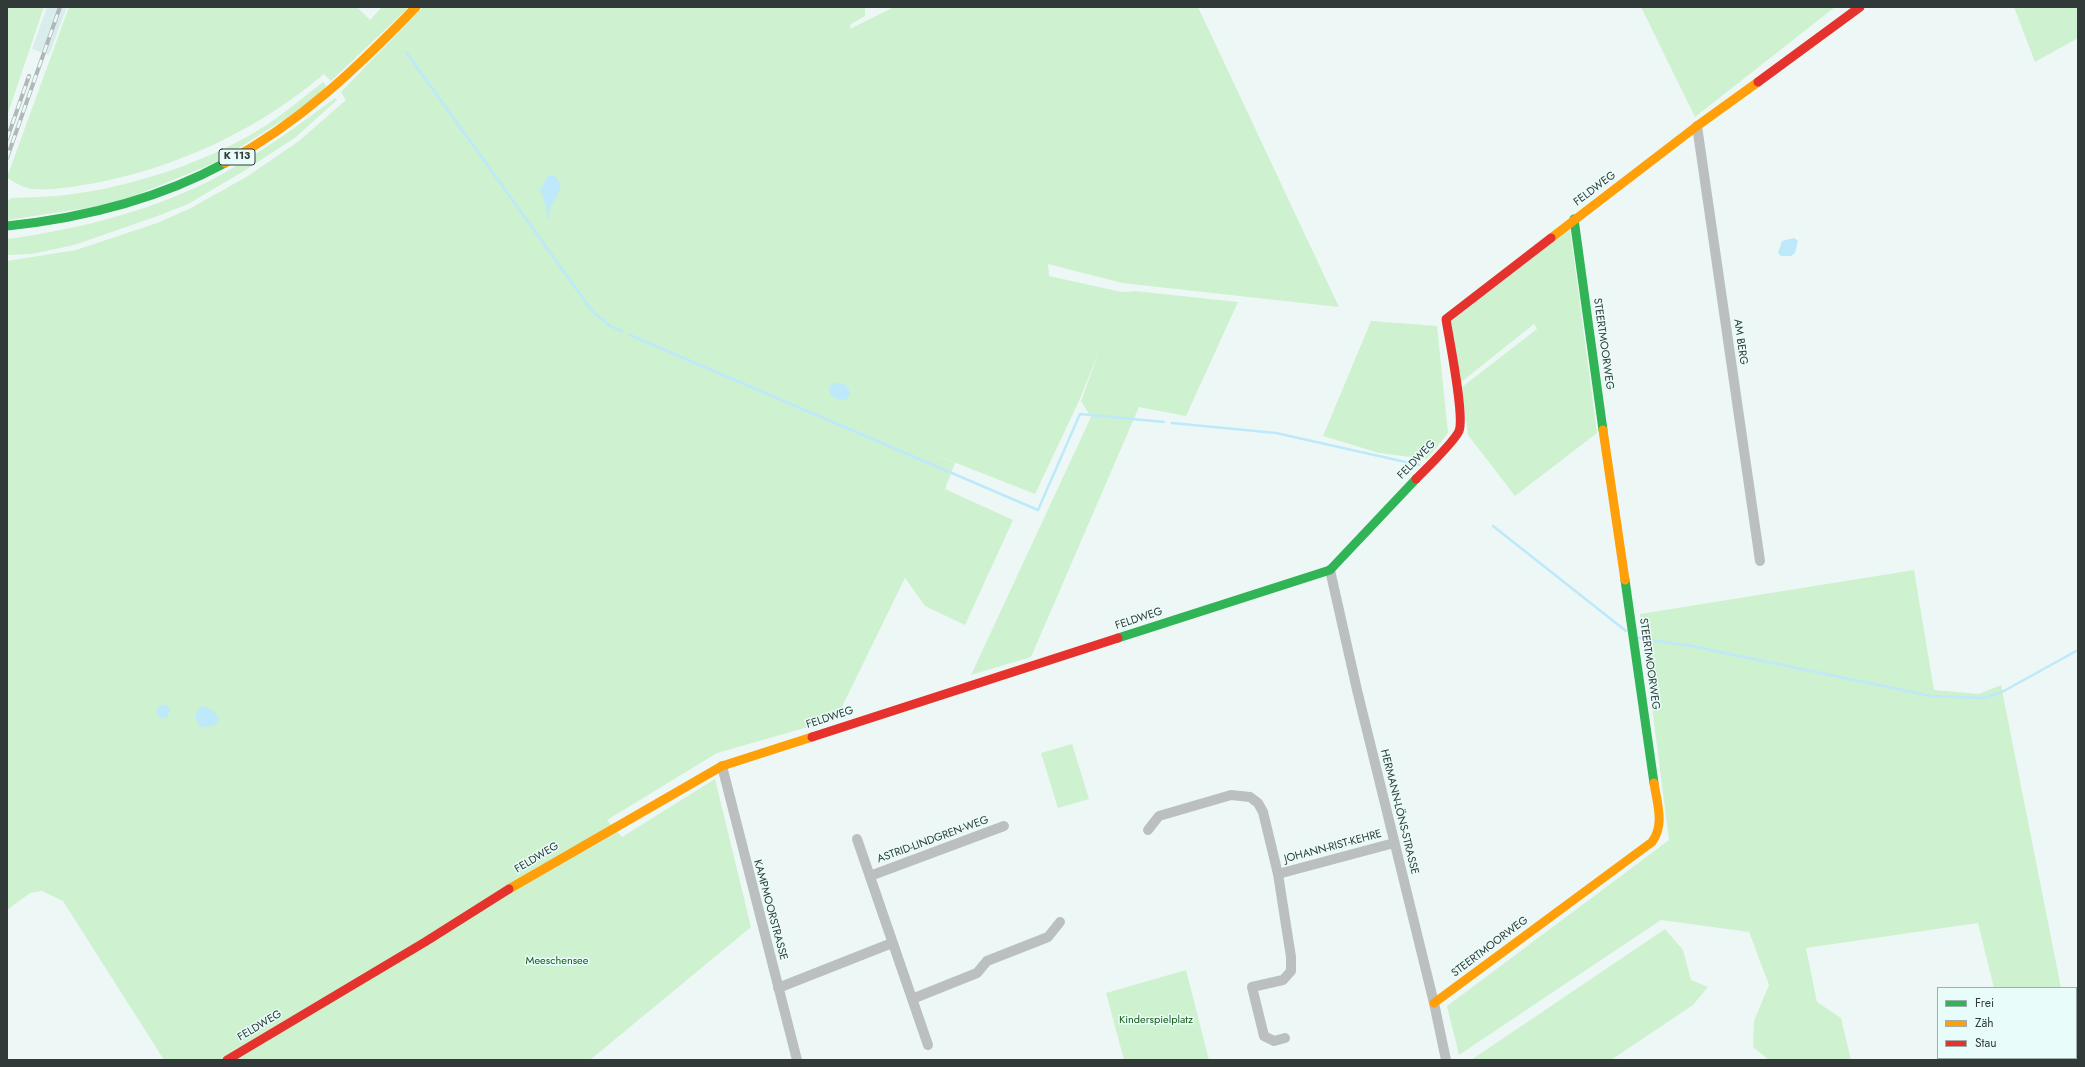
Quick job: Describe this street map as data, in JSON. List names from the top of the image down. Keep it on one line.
{"streets":{"street":["K 113","FELDWEG","AM BERG","STEERTMOORWEG","HERMANN-LÖNS-STRASSE","ASTRID-LINDGREN-WEG","JOHANN-RIST-KEHRE","KAMPMOORSTRASSE"]},"crossings":[["FELDWEG","AM BERG"],["FELDWEG","STEERTMOORWEG"],["FELDWEG","HERMANN-LÖNS-STRASSE"],["FELDWEG","KAMPMOORSTRASSE"],["STEERTMOORWEG","HERMANN-LÖNS-STRASSE"],["HERMANN-LÖNS-STRASSE","JOHANN-RIST-KEHRE"]],"parks":["Meeschensee","Kinderspielplatz"],"legend":["Frei","Zäh","Stau"]}
